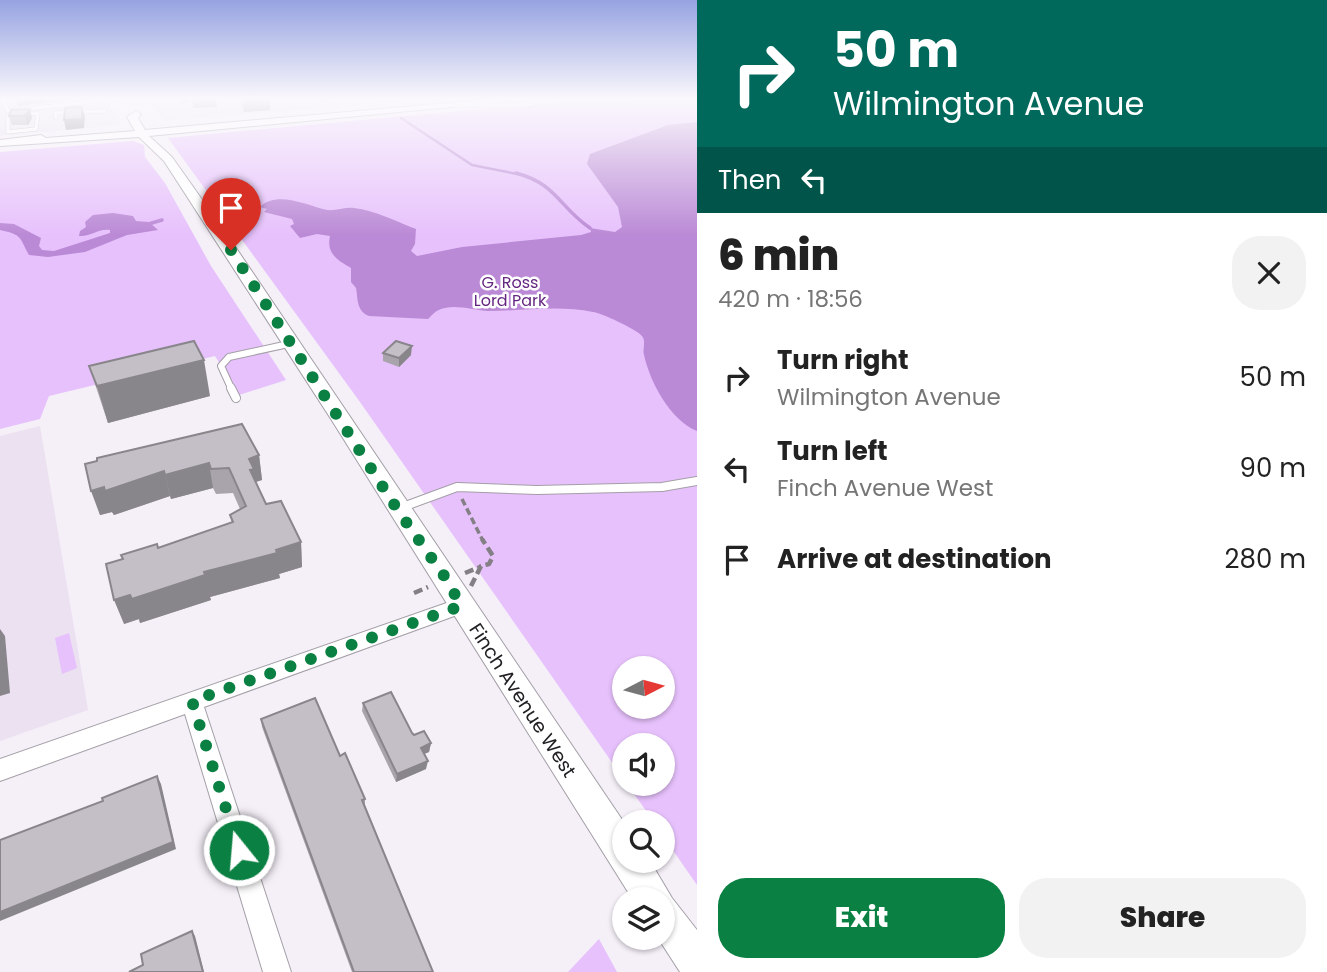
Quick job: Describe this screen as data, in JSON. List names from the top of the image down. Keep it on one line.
{"streets":{"main road":["Finch Avenue West"]},"parks":["G. Ross Lord Park"],"north":"right","page":{"turn":["50 m","Wilmington Avenue"],"then":"Then","heading":["6 min","420 m · 18:56"],"list":[{"name":"Turn right","note":"Wilmington Avenue","value":"50 m"},{"name":"Turn left","note":"Finch Avenue West","value":"90 m"},{"name":"Arrive at destination","value":"280 m"}],"buttons":["Exit","Share"]}}
